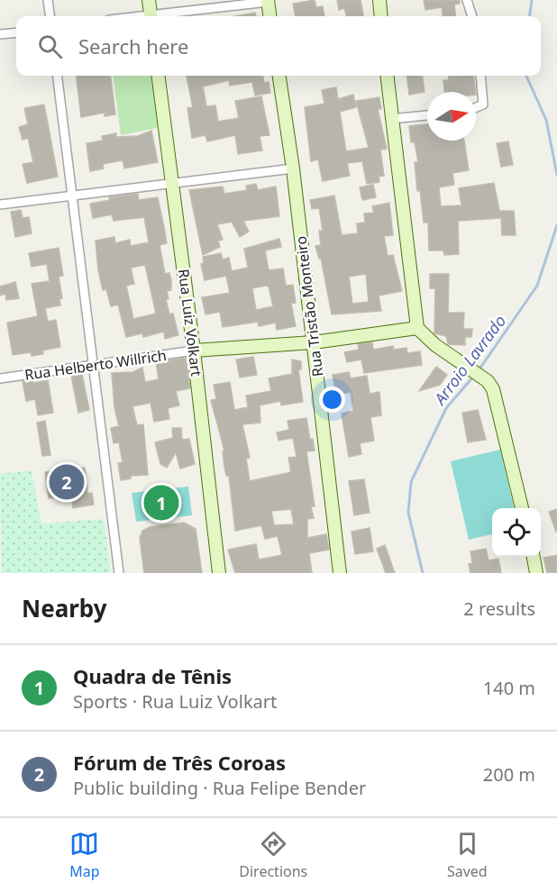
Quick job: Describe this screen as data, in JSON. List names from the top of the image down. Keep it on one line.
{"streets":{"street":["Rua Tristão Monteiro","Rua Luiz Volkart","Rua Helberto Willrich"]},"crossings":[["Rua Tristão Monteiro","Rua Helberto Willrich"],["Rua Luiz Volkart","Rua Helberto Willrich"]],"water":["Arroio Lavrado"],"north":"right","page":{"search":"Search here","pins":["2","1"],"heading":["Nearby","2 results"],"list":[{"mark":"1","name":"Quadra de Tênis","note":"Sports · Rua Luiz Volkart","value":"140 m"},{"mark":"2","name":"Fórum de Três Coroas","note":"Public building · Rua Felipe Bender","value":"200 m"}],"nav":["Map","Directions","Saved"]}}
